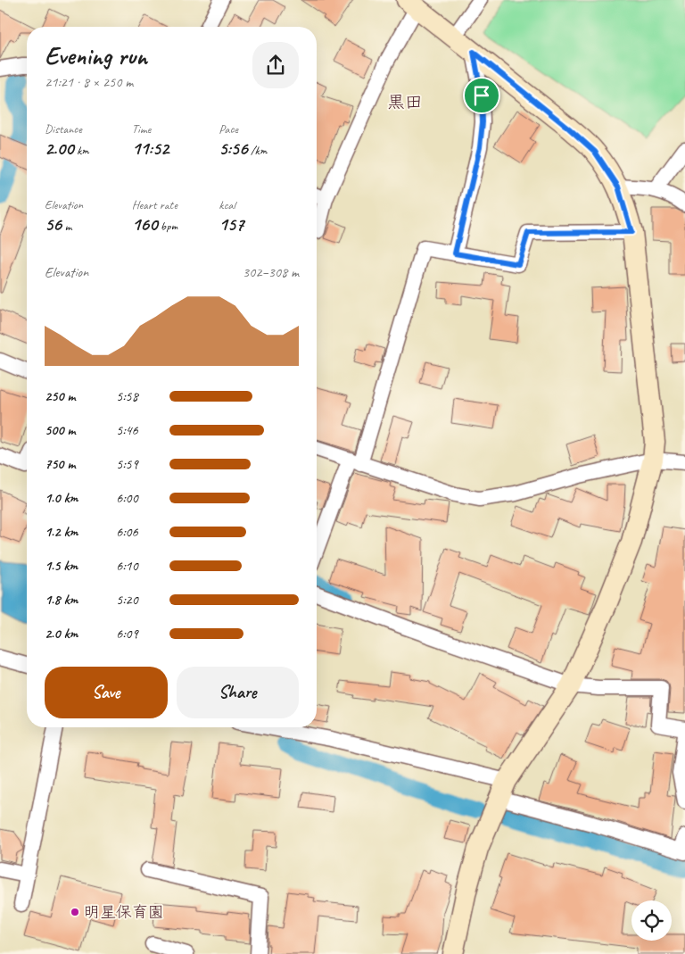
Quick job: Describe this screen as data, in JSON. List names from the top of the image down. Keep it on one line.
{"districts":["黒田"],"places":["明星保育園"],"page":{"heading":["Evening run","21:21 · 8 × 250 m"],"stats":[["Distance","2.00 km"],["Time","11:52"],["Pace","5:56 /km"],["Elevation","56 m"],["Heart rate","160 bpm"],["kcal","157"]],"chart":["Elevation","302–308 m"],"list":[{"name":"250 m","note":"5:58"},{"name":"500 m","note":"5:46"},{"name":"750 m","note":"5:59"},{"name":"1.0 km","note":"6:00"},{"name":"1.2 km","note":"6:06"},{"name":"1.5 km","note":"6:10"},{"name":"1.8 km","note":"5:20"},{"name":"2.0 km","note":"6:09"}],"buttons":["Save","Share"]}}
